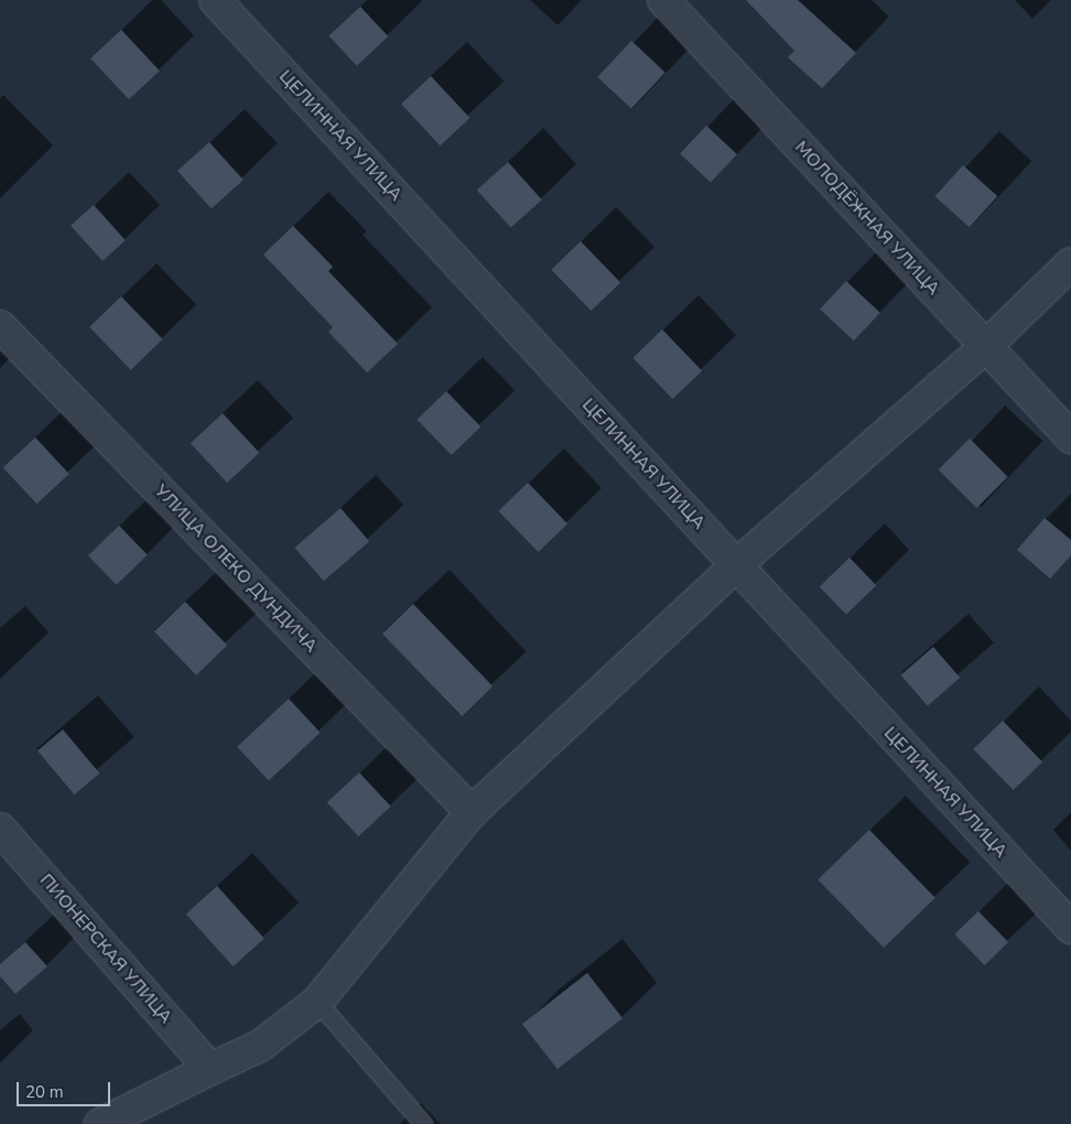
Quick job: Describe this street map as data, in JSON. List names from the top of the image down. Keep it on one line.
{"streets":{"street":["ЦЕЛИННАЯ УЛИЦА","МОЛОДЁЖНАЯ УЛИЦА","УЛИЦА ОЛЕКО ДУНДИЧА","ПИОНЕРСКАЯ УЛИЦА"]},"scale_bar":"20 m"}
